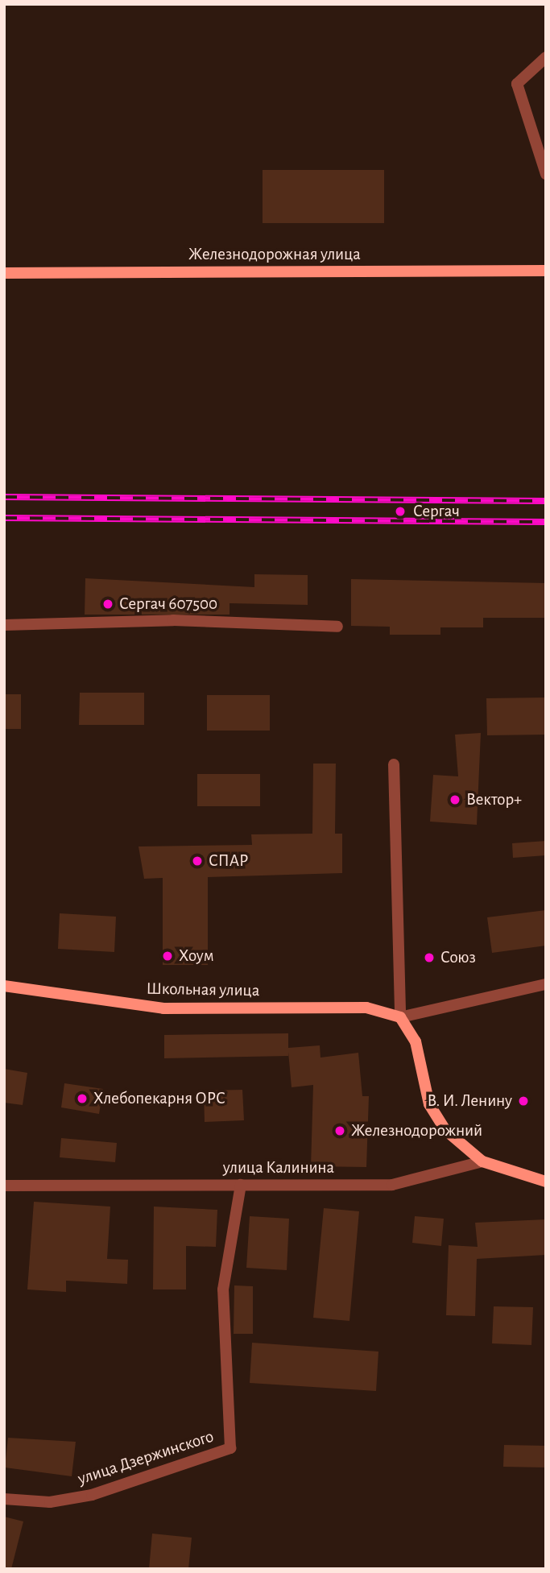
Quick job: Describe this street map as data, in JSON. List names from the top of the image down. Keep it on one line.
{"streets":{"main road":["Железнодорожная улица","Школьная улица"],"street":["улица Калинина","улица Дзержинского"]},"crossings":[["улица Калинина","улица Дзержинского"]],"places":["Сергач","Сергач 607500","Вектор+","СПАР","Хоум","Союз","Хлебопекарня ОРС","В. И. Ленину","Железнодорожний"]}
